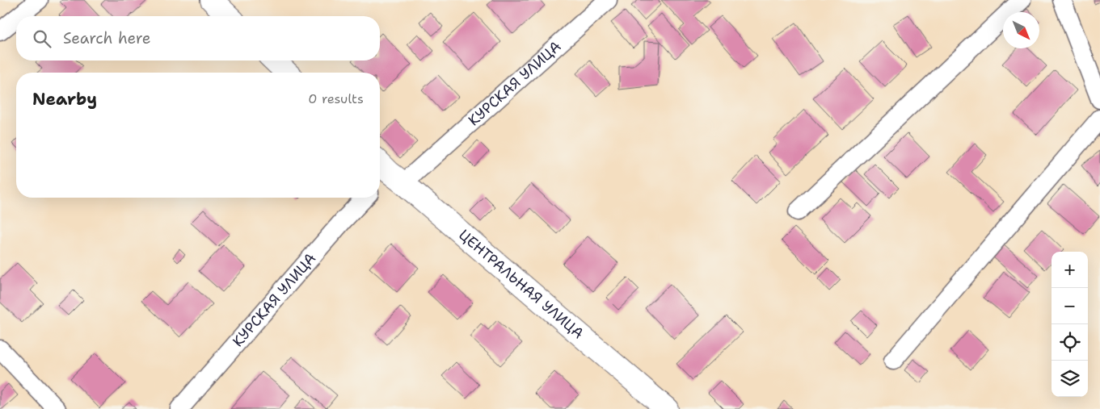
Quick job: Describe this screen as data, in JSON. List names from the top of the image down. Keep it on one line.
{"streets":{"street":["КУРСКАЯ УЛИЦА","ЦЕНТРАЛЬНАЯ УЛИЦА"]},"crossings":[["КУРСКАЯ УЛИЦА","ЦЕНТРАЛЬНАЯ УЛИЦА"]],"north":"bottom right","page":{"search":"Search here","heading":["Nearby","0 results"],"map_buttons":["+","−"]}}
